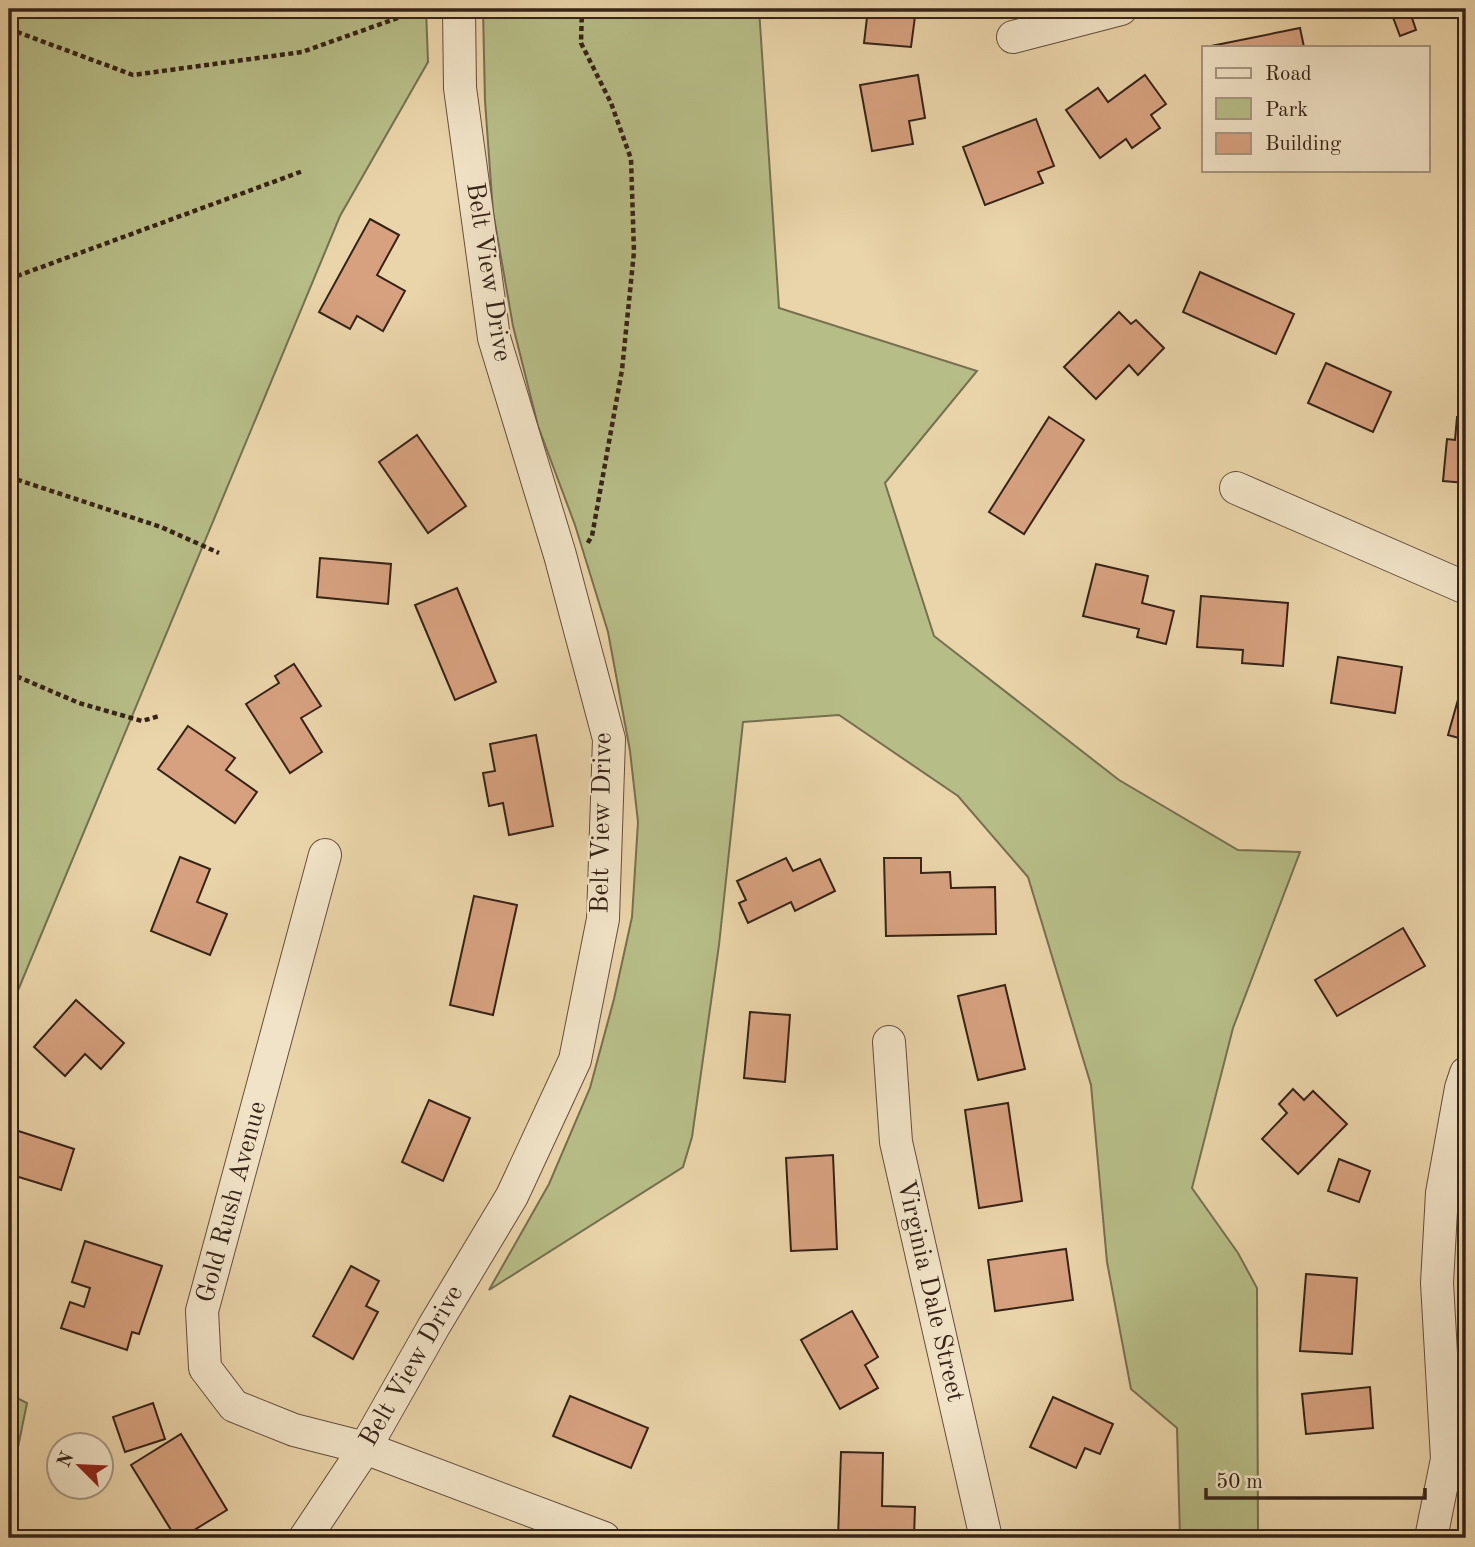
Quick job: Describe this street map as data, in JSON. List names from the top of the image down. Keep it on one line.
{"streets":{"street":["Belt View Drive","Gold Rush Avenue","Virginia Dale Street"]},"crossings":[["Belt View Drive","Gold Rush Avenue"]],"legend":["Road","Park","Building"],"scale_bar":"50 m","north":"top left"}
